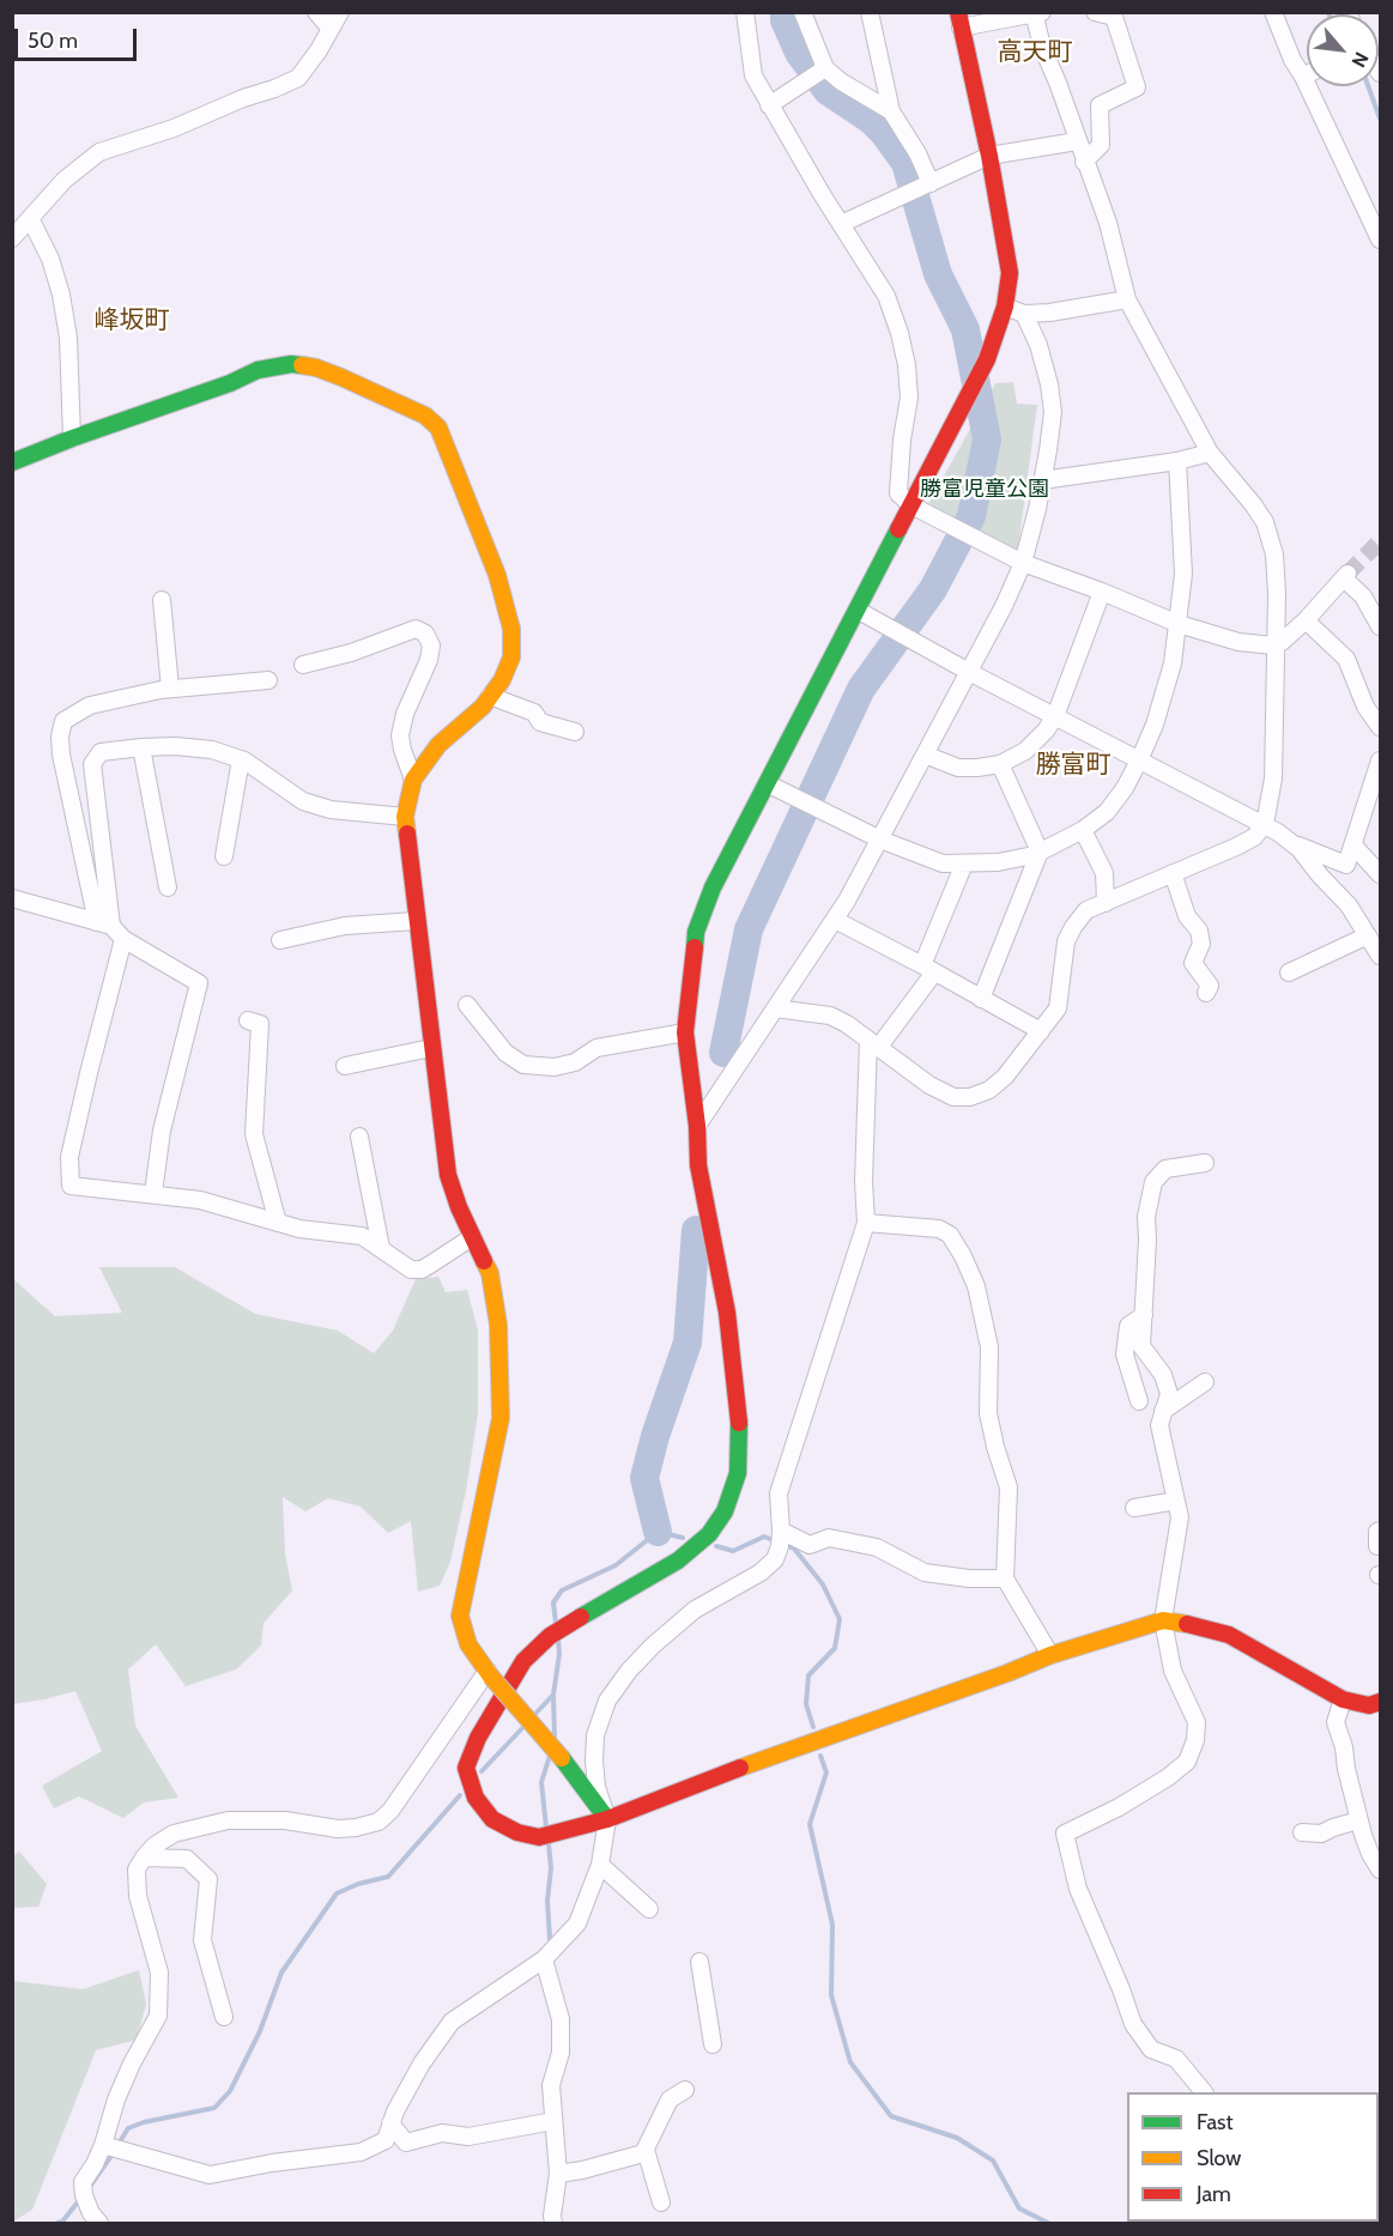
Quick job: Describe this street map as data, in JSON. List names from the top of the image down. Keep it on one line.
{"districts":["高天町","峰坂町","勝富町"],"parks":["勝富児童公園"],"legend":["Fast","Slow","Jam"],"scale_bar":"50 m","north":"bottom right"}
